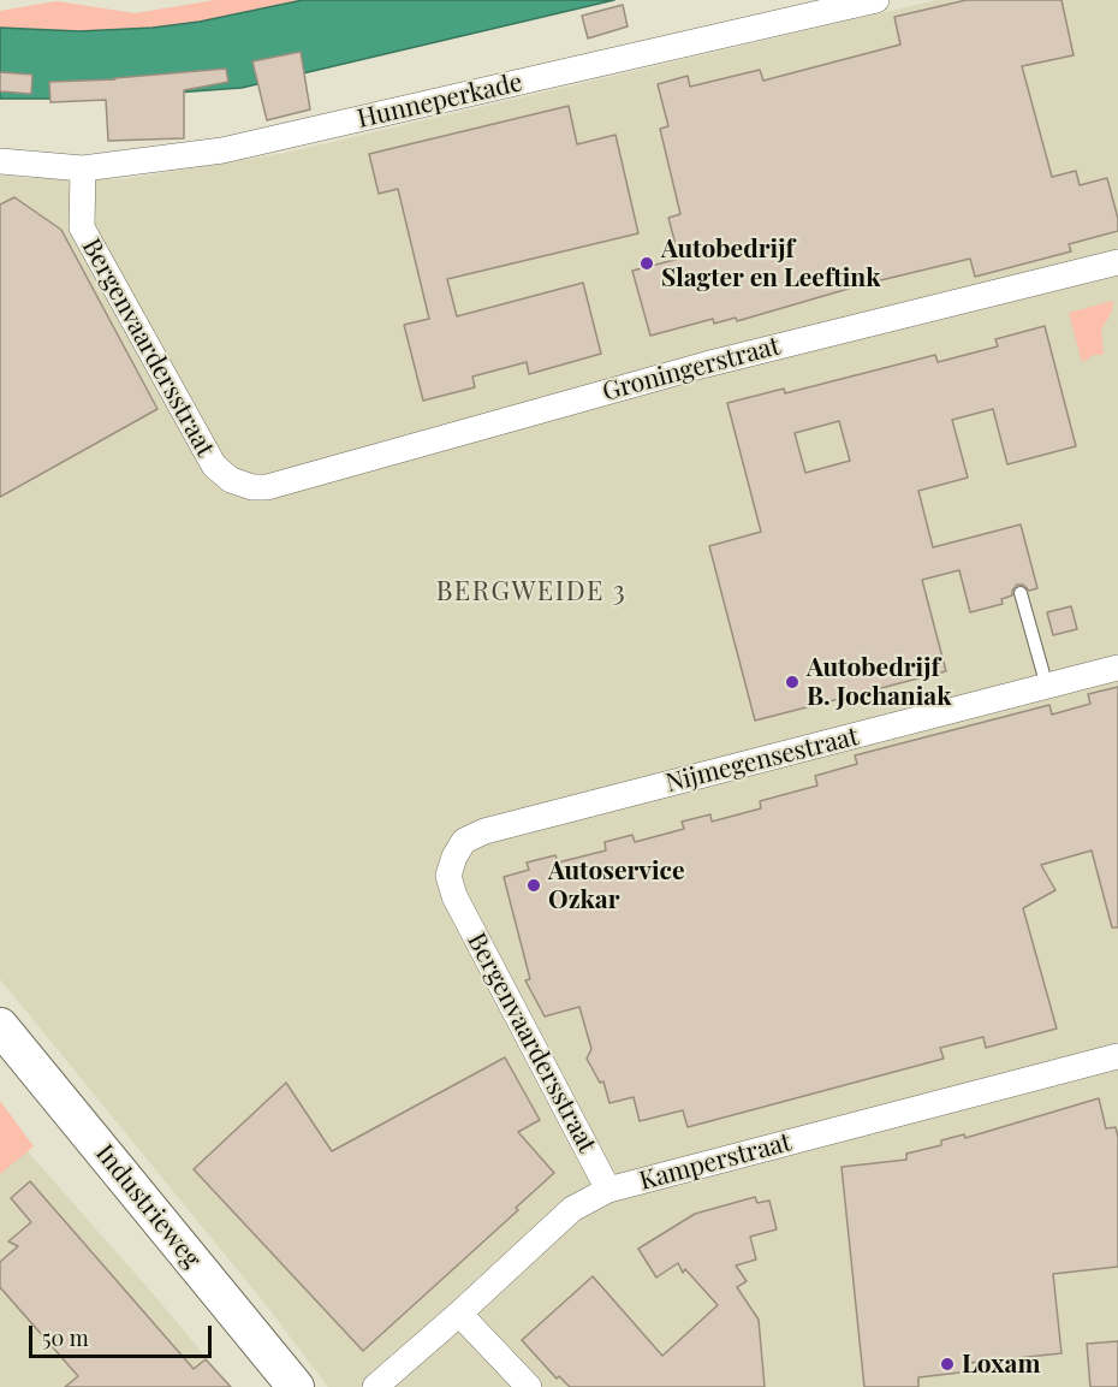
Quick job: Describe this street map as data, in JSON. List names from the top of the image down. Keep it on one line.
{"streets":{"street":["Hunneperkade","Bergenvaardersstraat","Groningerstraat","Nijmegensestraat","Kamperstraat","Industrieweg"]},"crossings":[["Hunneperkade","Bergenvaardersstraat"],["Bergenvaardersstraat","Groningerstraat"],["Bergenvaardersstraat","Nijmegensestraat"],["Bergenvaardersstraat","Kamperstraat"]],"districts":["BERGWEIDE 3"],"places":["Autobedrijf Slagter en Leeftink","Autobedrijf B. Jochaniak","Autoservice Ozkar","Loxam"],"scale_bar":"50 m"}
